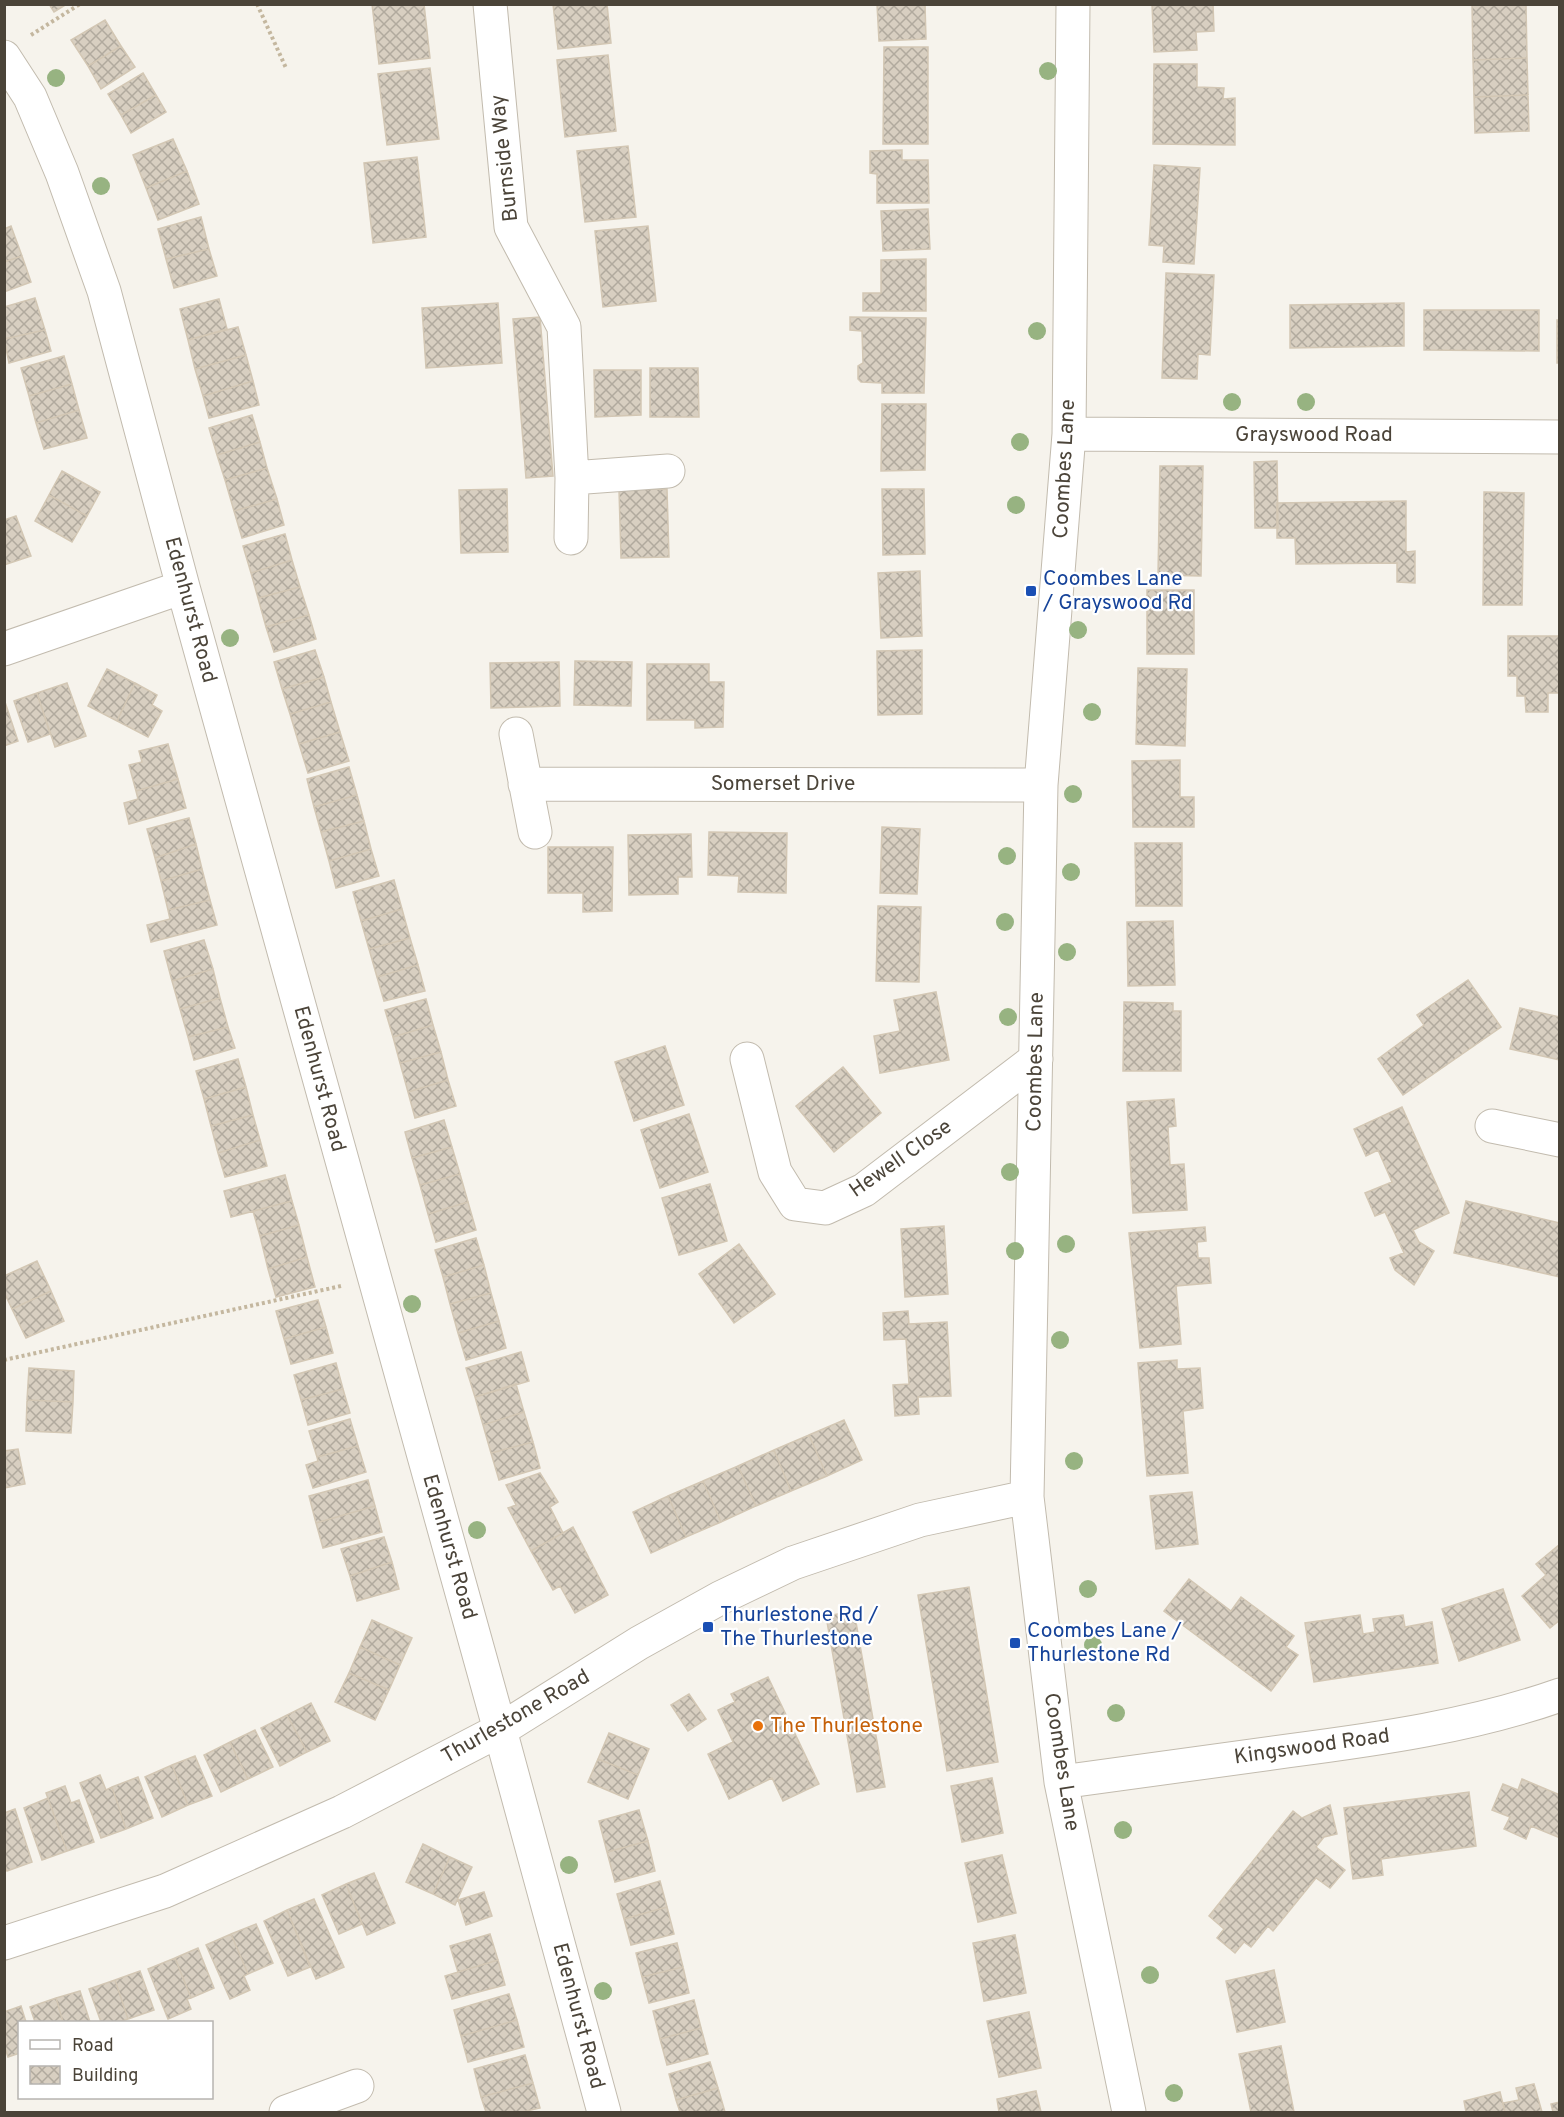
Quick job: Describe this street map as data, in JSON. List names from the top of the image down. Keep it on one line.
{"streets":{"street":["Burnside Way","Grayswood Road","Coombes Lane","Edenhurst Road","Somerset Drive","Hewell Close","Thurlestone Road","Kingswood Road"]},"crossings":[["Grayswood Road","Coombes Lane"],["Coombes Lane","Somerset Drive"],["Coombes Lane","Hewell Close"],["Coombes Lane","Thurlestone Road"],["Coombes Lane","Kingswood Road"],["Edenhurst Road","Thurlestone Road"]],"places":{"transit":["Coombes Lane / Grayswood Rd","Thurlestone Rd / The Thurlestone","Coombes Lane / Thurlestone Rd"],"other":["The Thurlestone"]},"legend":["Road","Building"]}
